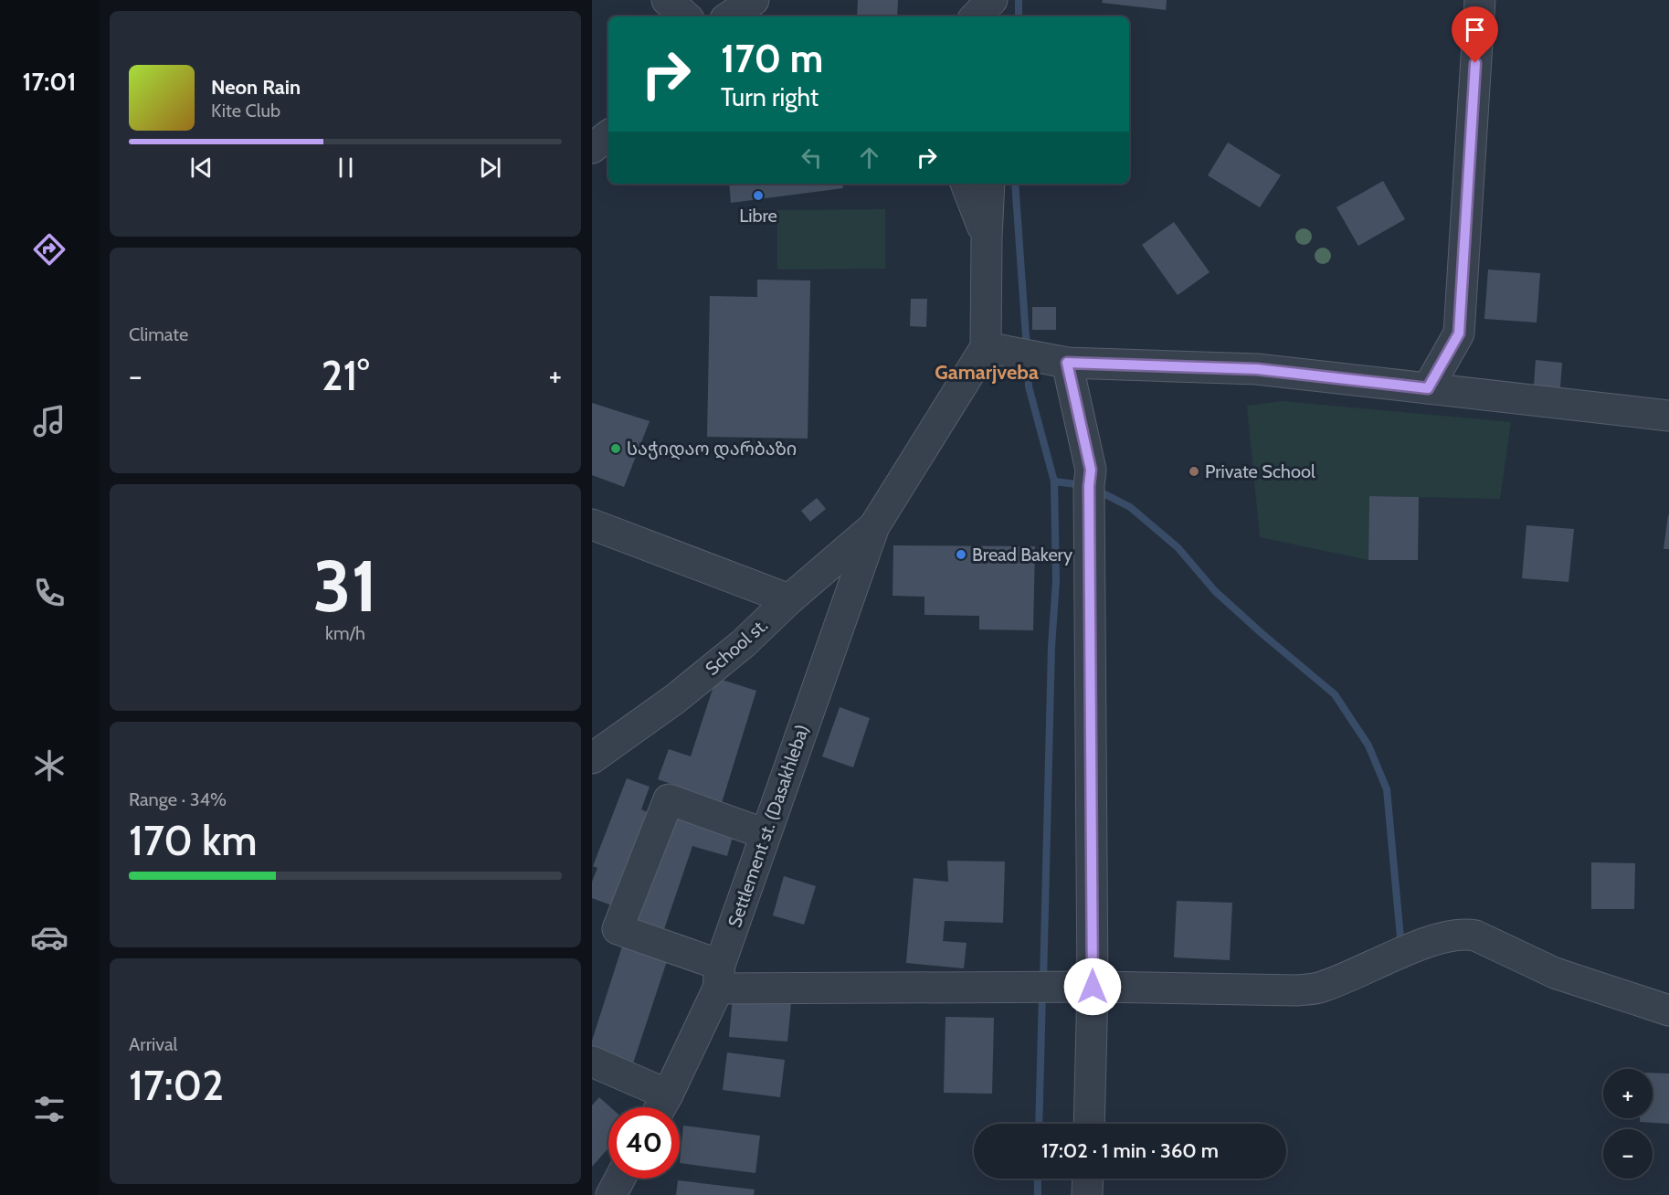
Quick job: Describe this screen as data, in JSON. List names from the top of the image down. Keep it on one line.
{"streets":{"street":["School st.","Settlement st. (Dasakhleba)"]},"crossings":[["School st.","Settlement st. (Dasakhleba)"]],"districts":["Gamarjveba"],"places":["Libre","საჭიდაო დარბაზი","Private School","Bread Bakery"],"page":{"tabs":"17:01","turn":["170 m","Turn right"],"song":["Neon Rain","Kite Club"],"tile":["Climate",["31","km/h"],["Range · 34%","170 km"],["Arrival","17:02"]],"heat":["−","21°","+"],"map_buttons":["+","−"],"limit":"40","trip":"17:02 · 1 min · 360 m"}}
